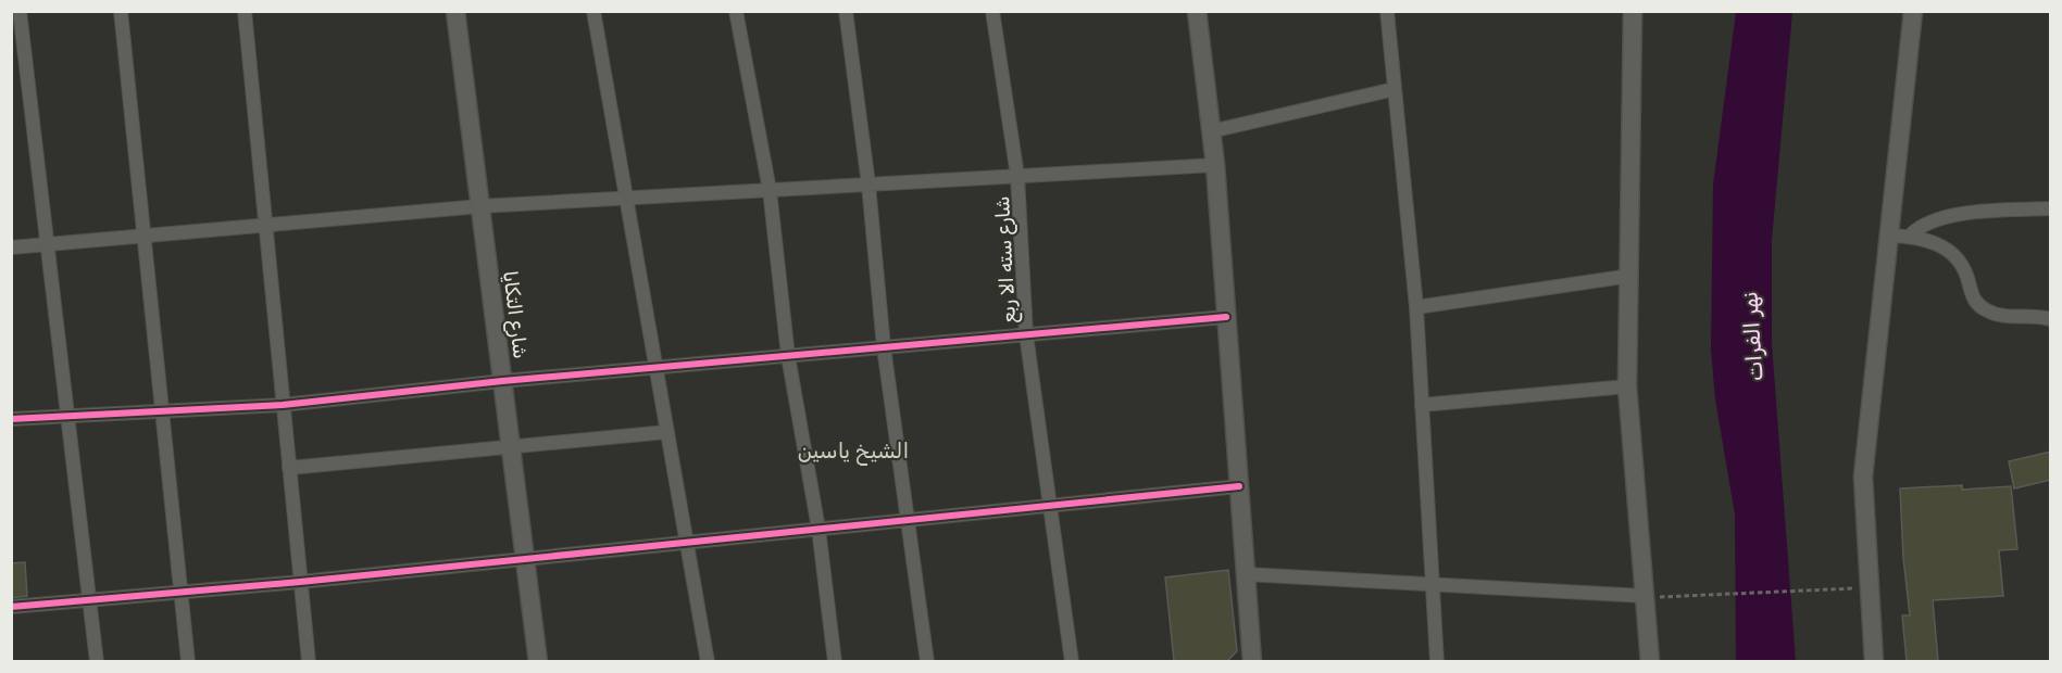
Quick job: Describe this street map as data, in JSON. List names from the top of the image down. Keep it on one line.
{"streets":{"street":["شارع سته الا ربع","شارع التكايا"]},"districts":["الشيخ ياسين"],"water":["نهر الفرات"]}
